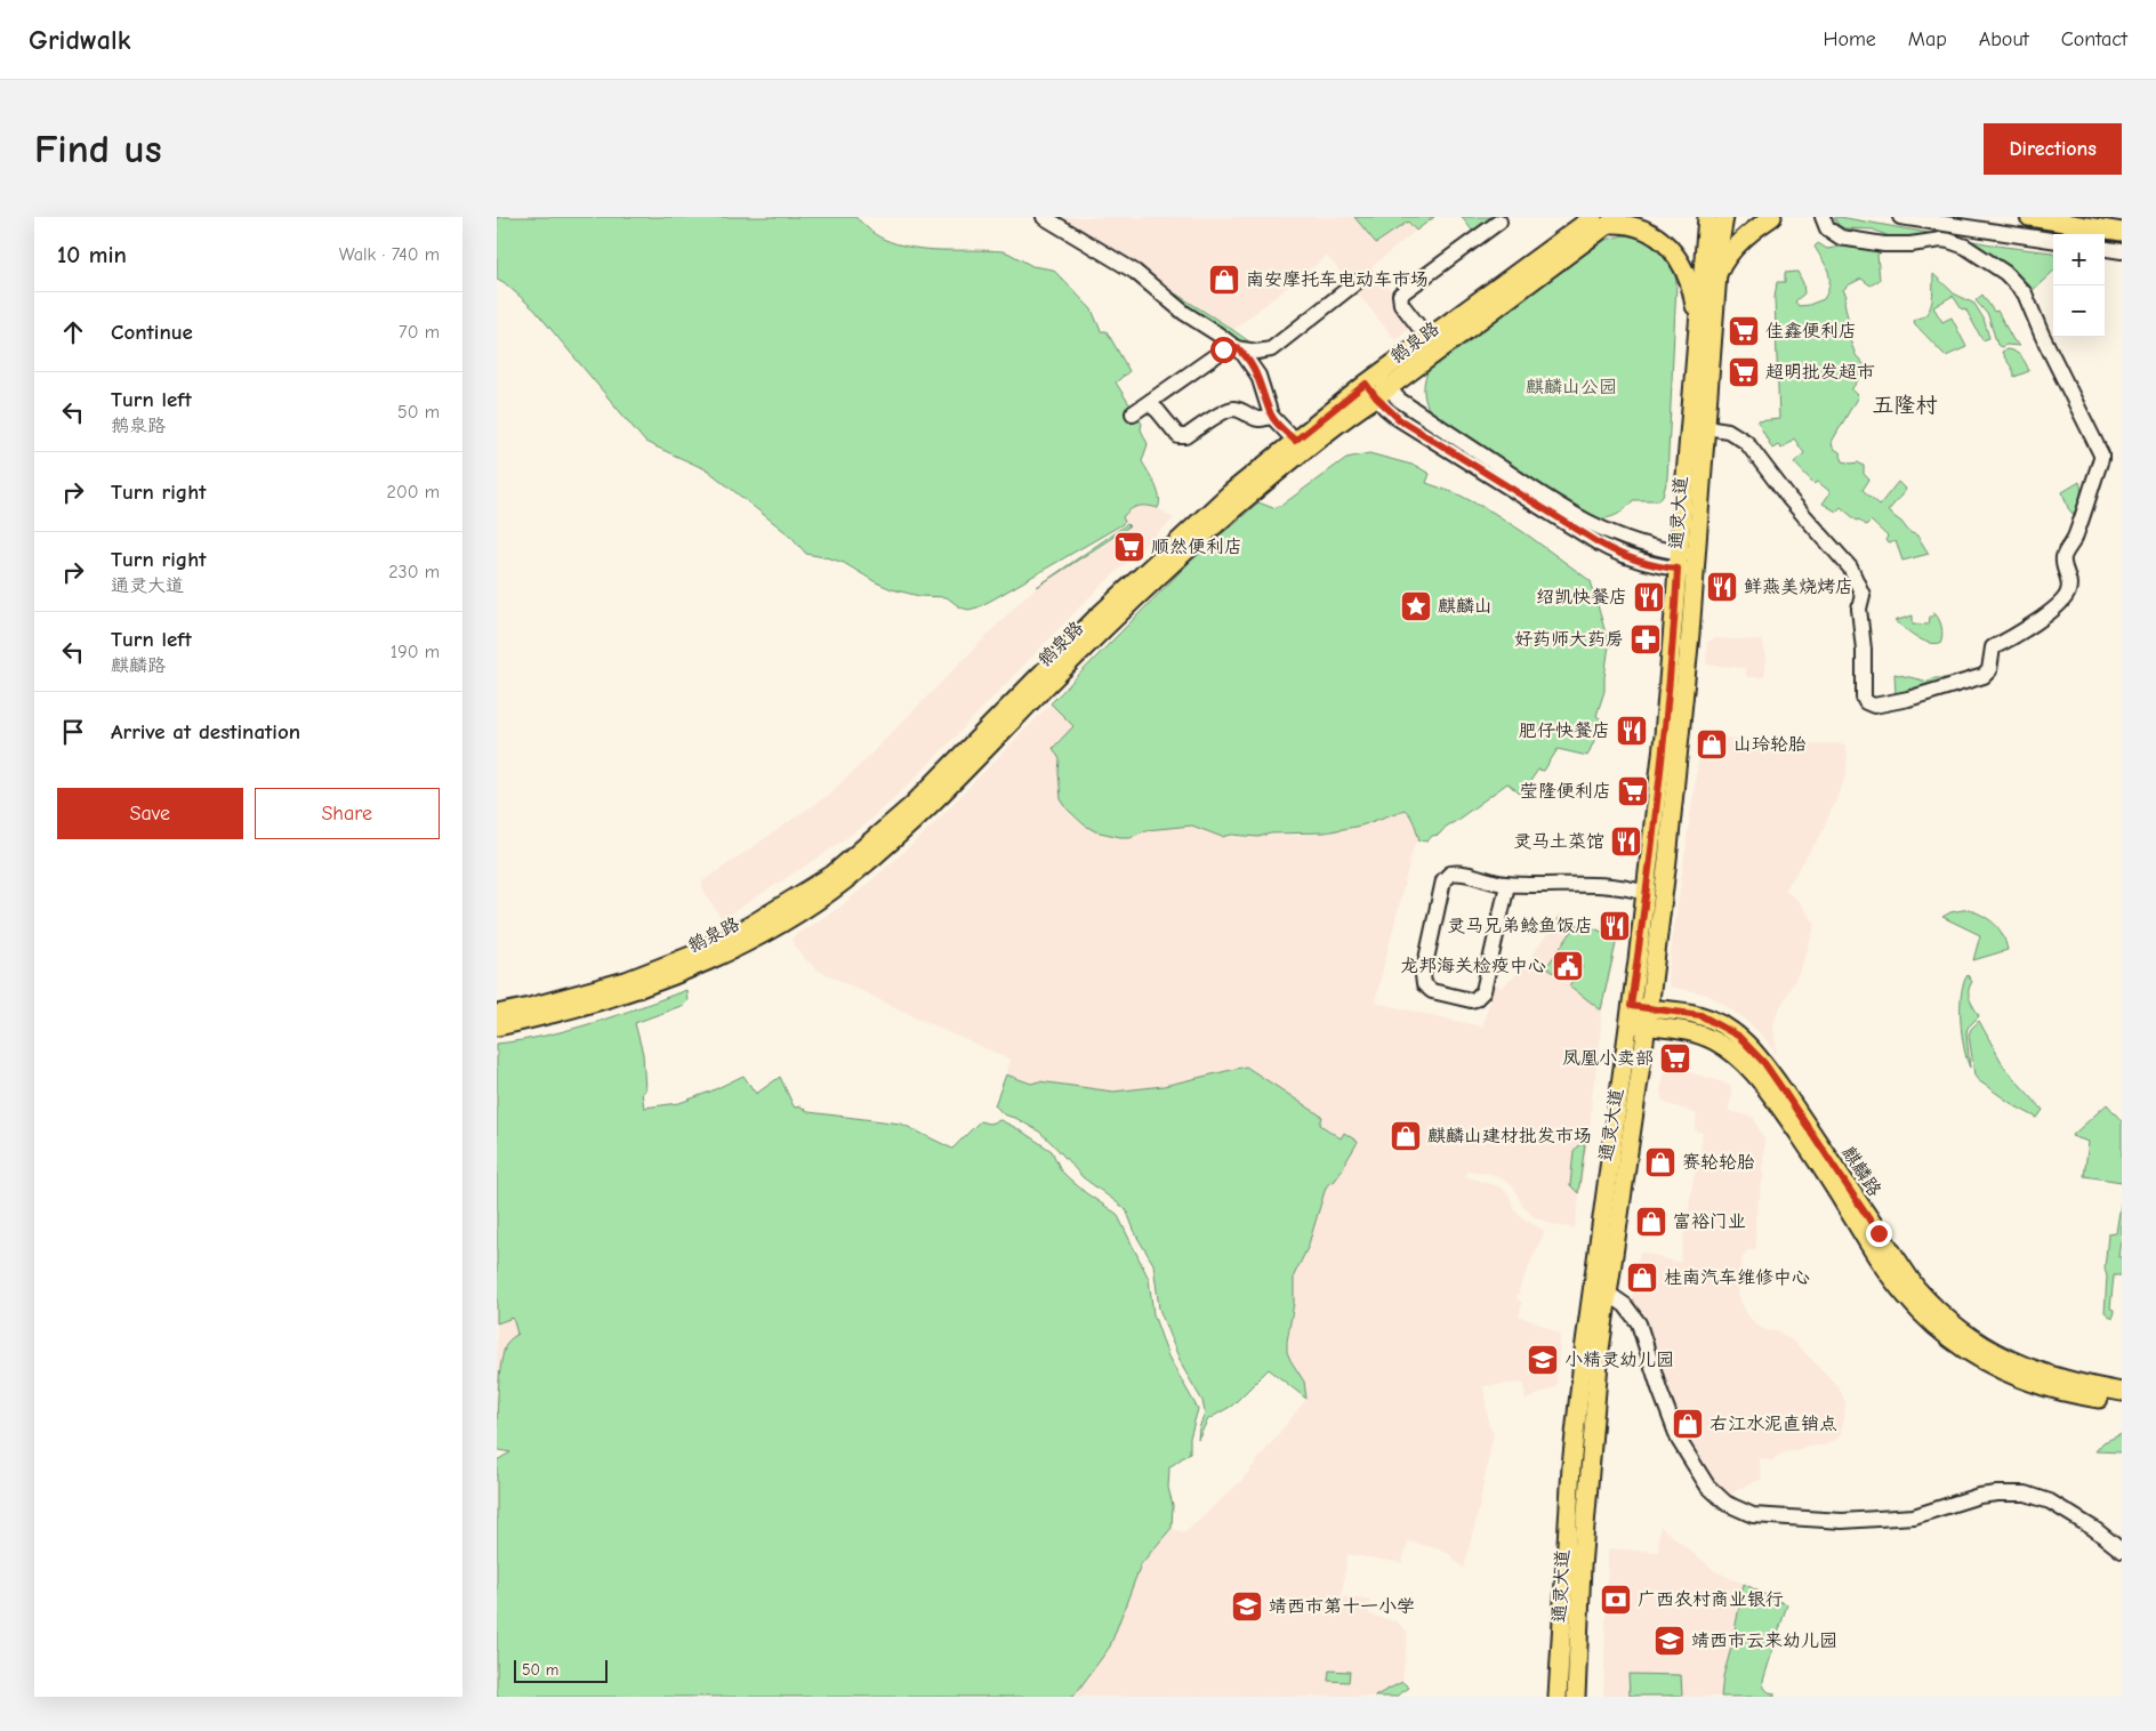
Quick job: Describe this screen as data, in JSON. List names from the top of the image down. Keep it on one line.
{"streets":{"main road":["鹅泉路","通灵大道","麒麟路"]},"crossings":[["通灵大道","麒麟路"]],"districts":["五隆村"],"parks":["麒麟山公园"],"places":{"shop":["南安摩托车电动车市场","山玲轮胎","麒麟山建材批发市场","赛轮轮胎","富裕门业","桂南汽车维修中心","右江水泥直销点"],"supermarket":["佳鑫便利店","超明批发超市","顺然便利店","莹隆便利店","凤凰小卖部"],"restaurant":["鲜燕美烧烤店","绍凯快餐店","肥仔快餐店","灵马土菜馆","灵马兄弟鲶鱼饭店"],"place":["麒麟山"],"pharmacy":["好药师大药房"],"public building":["龙邦海关检疫中心"],"school or university":["小精灵幼儿园","靖西市第十一小学","靖西市云来幼儿园"],"bank":["广西农村商业银行"]},"scale_bar":"50 m","page":{"header":"Gridwalk","nav":["Home","Map","About","Contact"],"buttons":["Directions",["Save","Share"]],"title":"Find us","heading":["10 min","Walk · 740 m"],"map_buttons":["+","−"],"list":[["Continue","70 m"],["Turn left","鹅泉路","50 m"],["Turn right","200 m"],["Turn right","通灵大道","230 m"],["Turn left","麒麟路","190 m"],"Arrive at destination"],"scale":"50 m"}}
